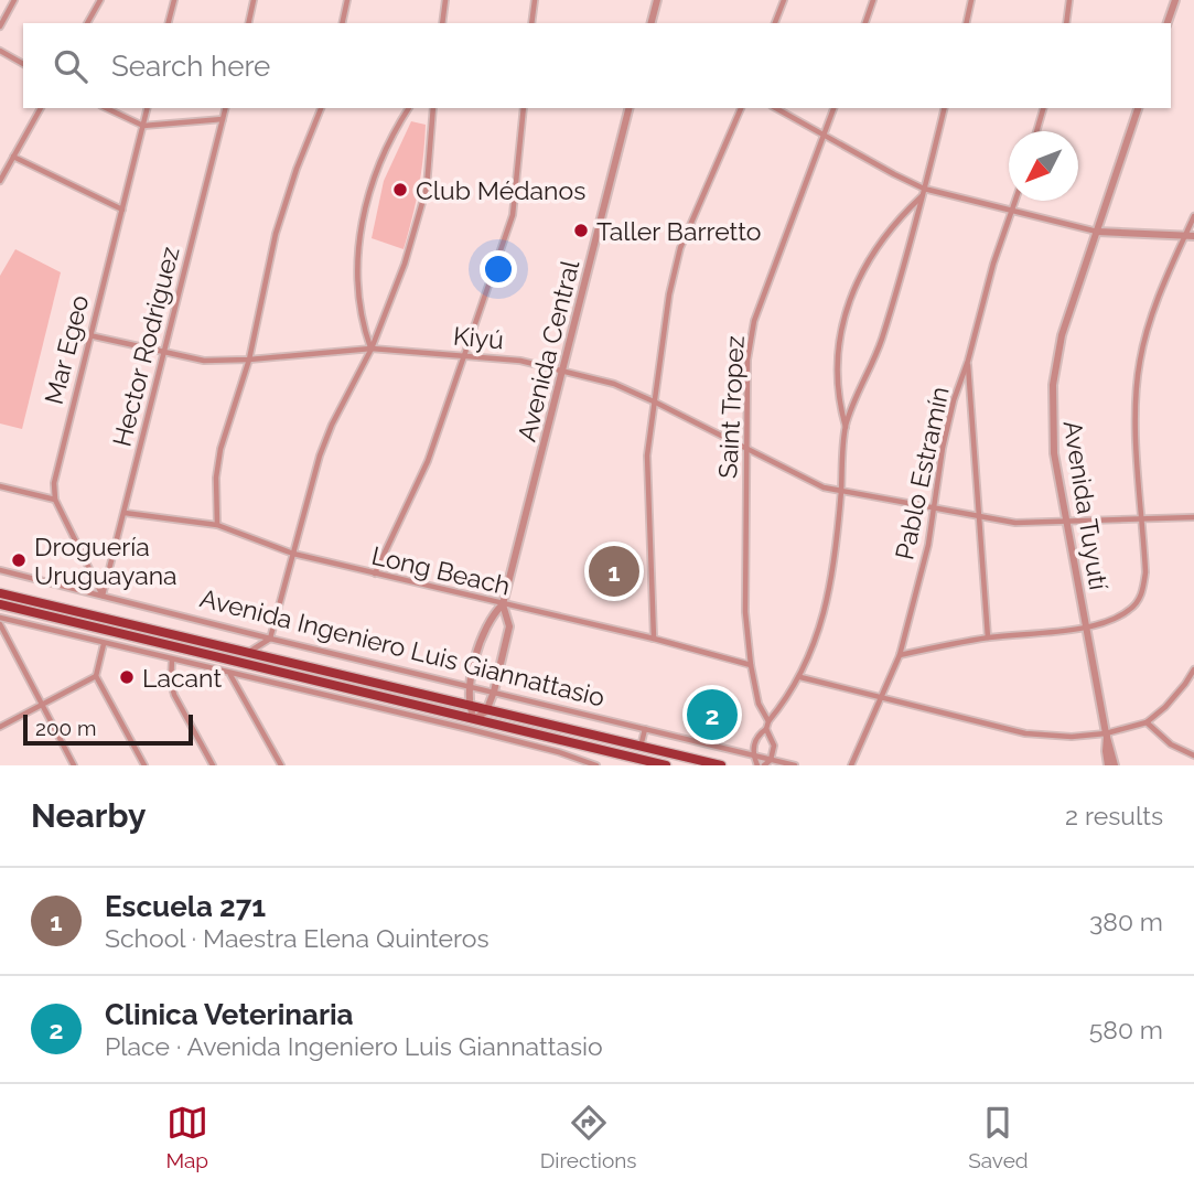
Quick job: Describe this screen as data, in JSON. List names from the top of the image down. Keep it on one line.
{"streets":{"main road":["Avenida Ingeniero Luis Giannattasio"],"street":["Kiyú","Hector Rodriguez","Mar Egeo","Avenida Central","Saint Tropez","Pablo Estramín","Avenida Tuyutí","Long Beach"]},"crossings":[["Kiyú","Hector Rodriguez"],["Kiyú","Mar Egeo"],["Kiyú","Avenida Central"],["Kiyú","Saint Tropez"],["Kiyú","Pablo Estramín"],["Kiyú","Avenida Tuyutí"],["Hector Rodriguez","Long Beach"],["Hector Rodriguez","Avenida Ingeniero Luis Giannattasio"],["Avenida Central","Long Beach"],["Avenida Central","Avenida Ingeniero Luis Giannattasio"],["Saint Tropez","Long Beach"],["Saint Tropez","Avenida Ingeniero Luis Giannattasio"]],"places":["Club Médanos","Taller Barretto","Droguería Uruguayana","Lacant"],"scale_bar":"200 m","north":"bottom left","page":{"search":"Search here","pins":["1","2"],"scale":"200 m","heading":["Nearby","2 results"],"list":[{"mark":"1","name":"Escuela 271","note":"School · Maestra Elena Quinteros","value":"380 m"},{"mark":"2","name":"Clinica Veterinaria","note":"Place · Avenida Ingeniero Luis Giannattasio","value":"580 m"}],"nav":["Map","Directions","Saved"]}}
